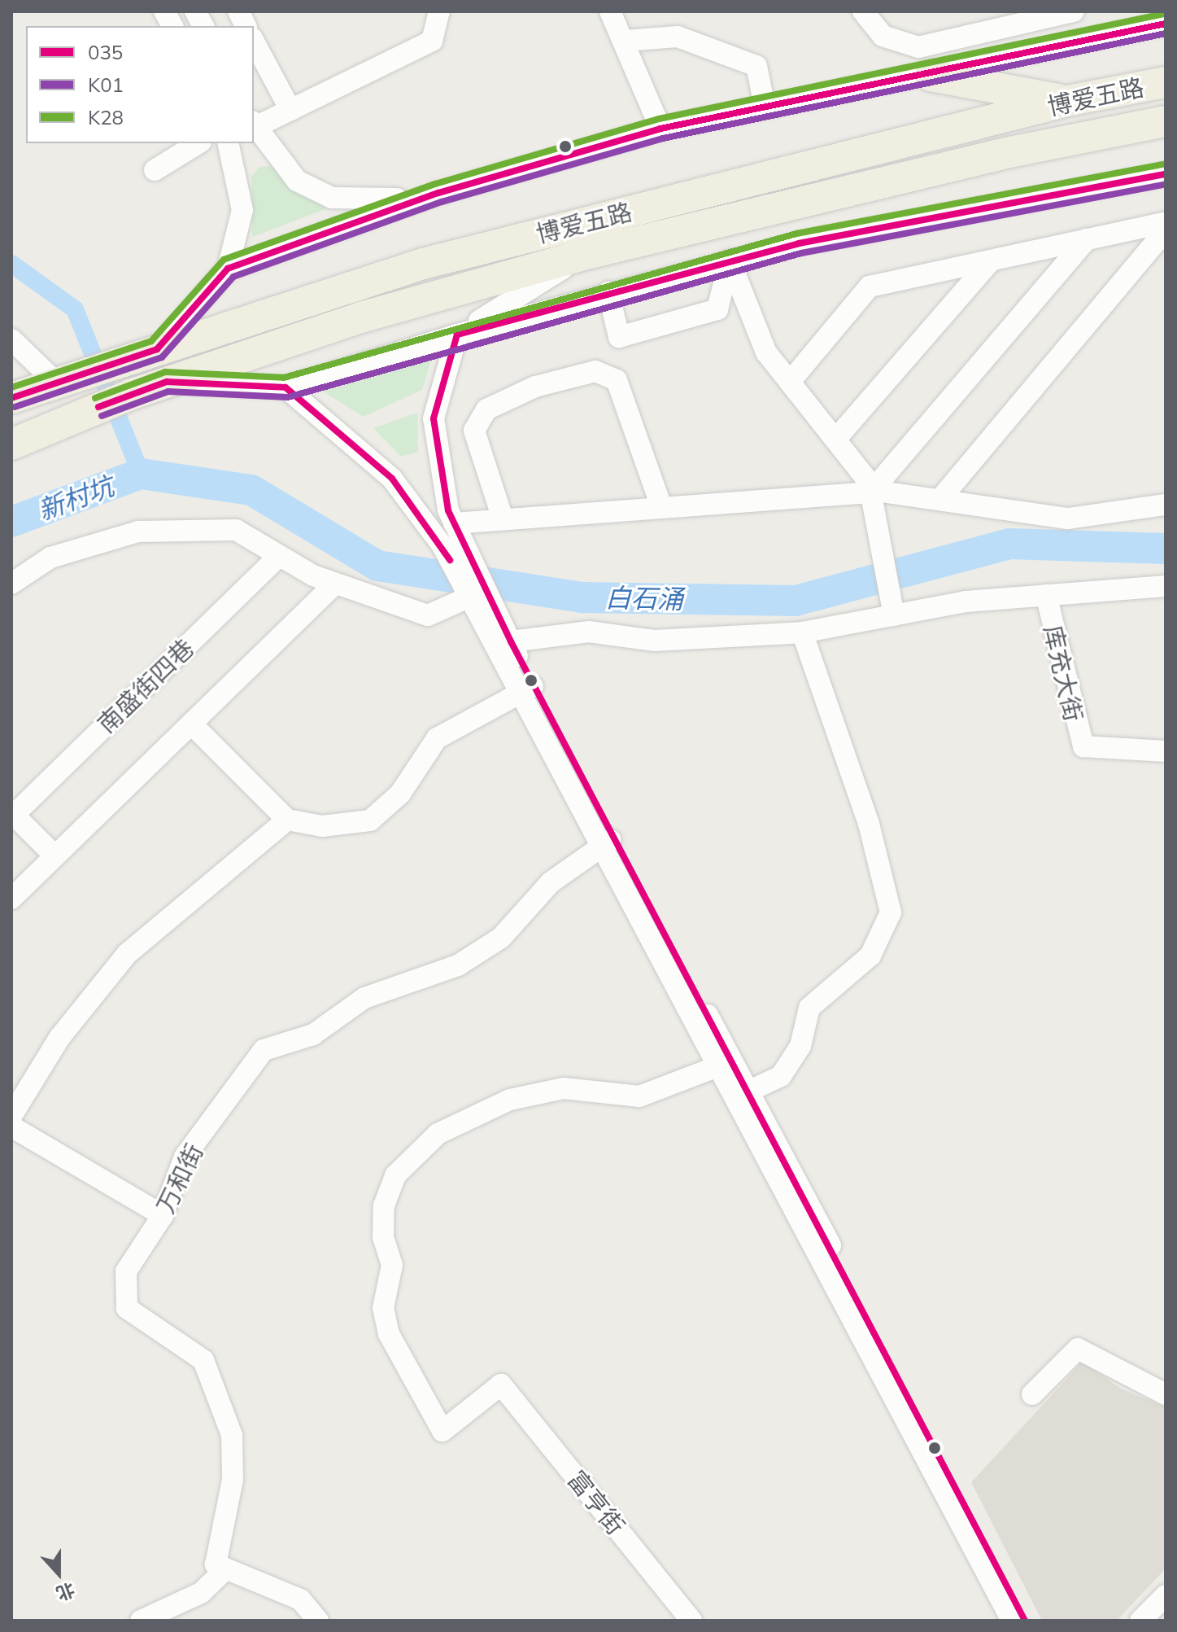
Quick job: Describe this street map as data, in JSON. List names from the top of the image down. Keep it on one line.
{"streets":{"highway":["博爱五路"],"street":["库充大街","南盛街四巷","万和街","富亨街"]},"water":["新村坑","白石涌"],"lines":["transit line K28","transit line 035","transit line K01"],"legend":["035","K01","K28"],"north":"bottom"}
